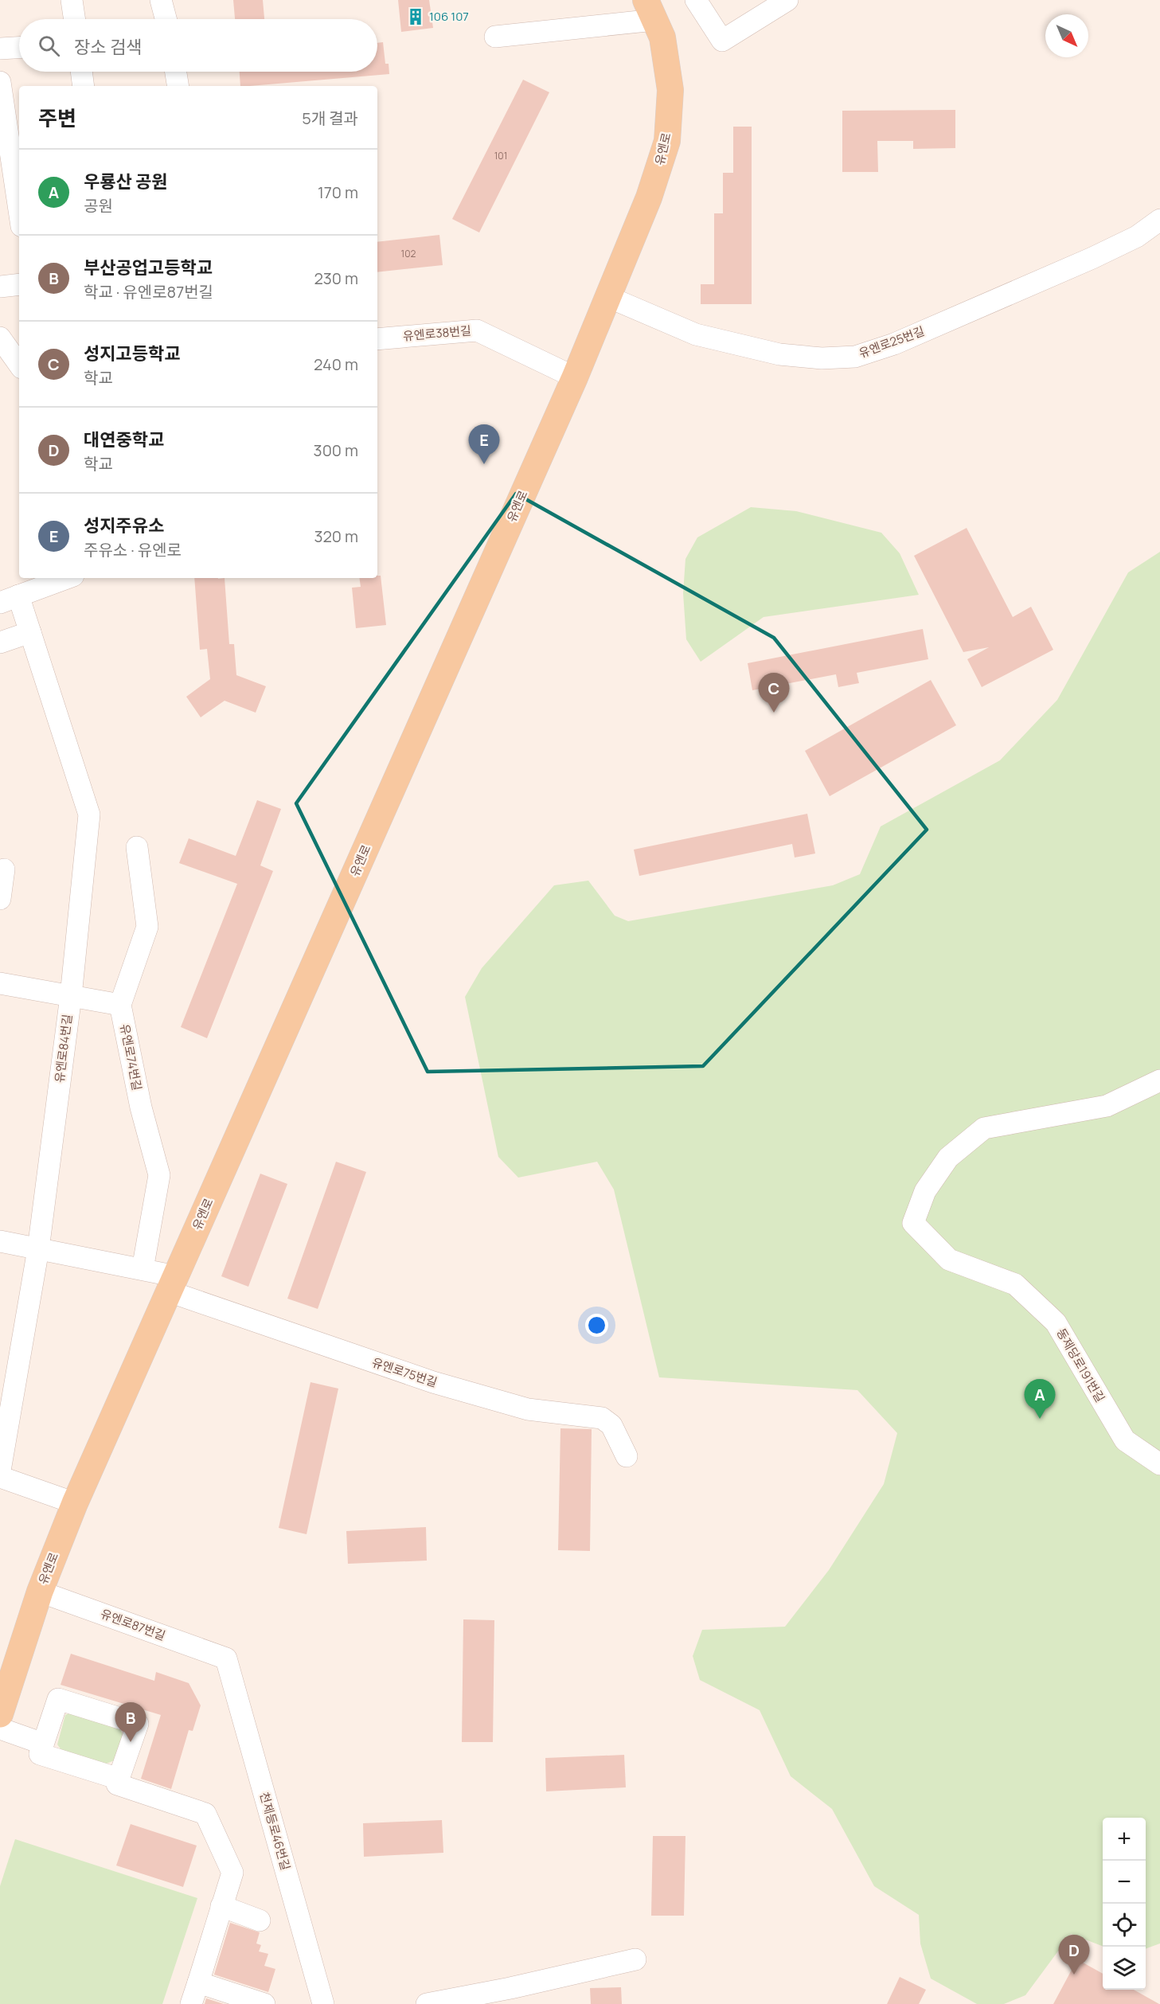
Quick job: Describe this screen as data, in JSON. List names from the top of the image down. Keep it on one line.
{"streets":{"main road":["유엔로"],"street":["유엔로38번길","유엔로25번길","유엔로84번길","유엔로74번길","동제당로191번길","유엔로75번길","유엔로87번길","천제등로46번길"]},"crossings":[["유엔로","유엔로38번길"],["유엔로","유엔로25번길"],["유엔로","유엔로75번길"],["유엔로","유엔로87번길"],["유엔로87번길","천제등로46번길"]],"places":{"building":["106 107"]},"house_numbers":["101","102"],"north":"bottom right","page":{"search":"장소 검색","heading":["주변","5개 결과"],"list":[{"mark":"A","name":"우룡산 공원","note":"공원","value":"170 m"},{"mark":"B","name":"부산공업고등학교","note":"학교 · 유엔로87번길","value":"230 m"},{"mark":"C","name":"성지고등학교","note":"학교","value":"240 m"},{"mark":"D","name":"대연중학교","note":"학교","value":"300 m"},{"mark":"E","name":"성지주유소","note":"주유소 · 유엔로","value":"320 m"}],"pins":["E","C","A","B","D"],"map_buttons":["+","−"]}}
